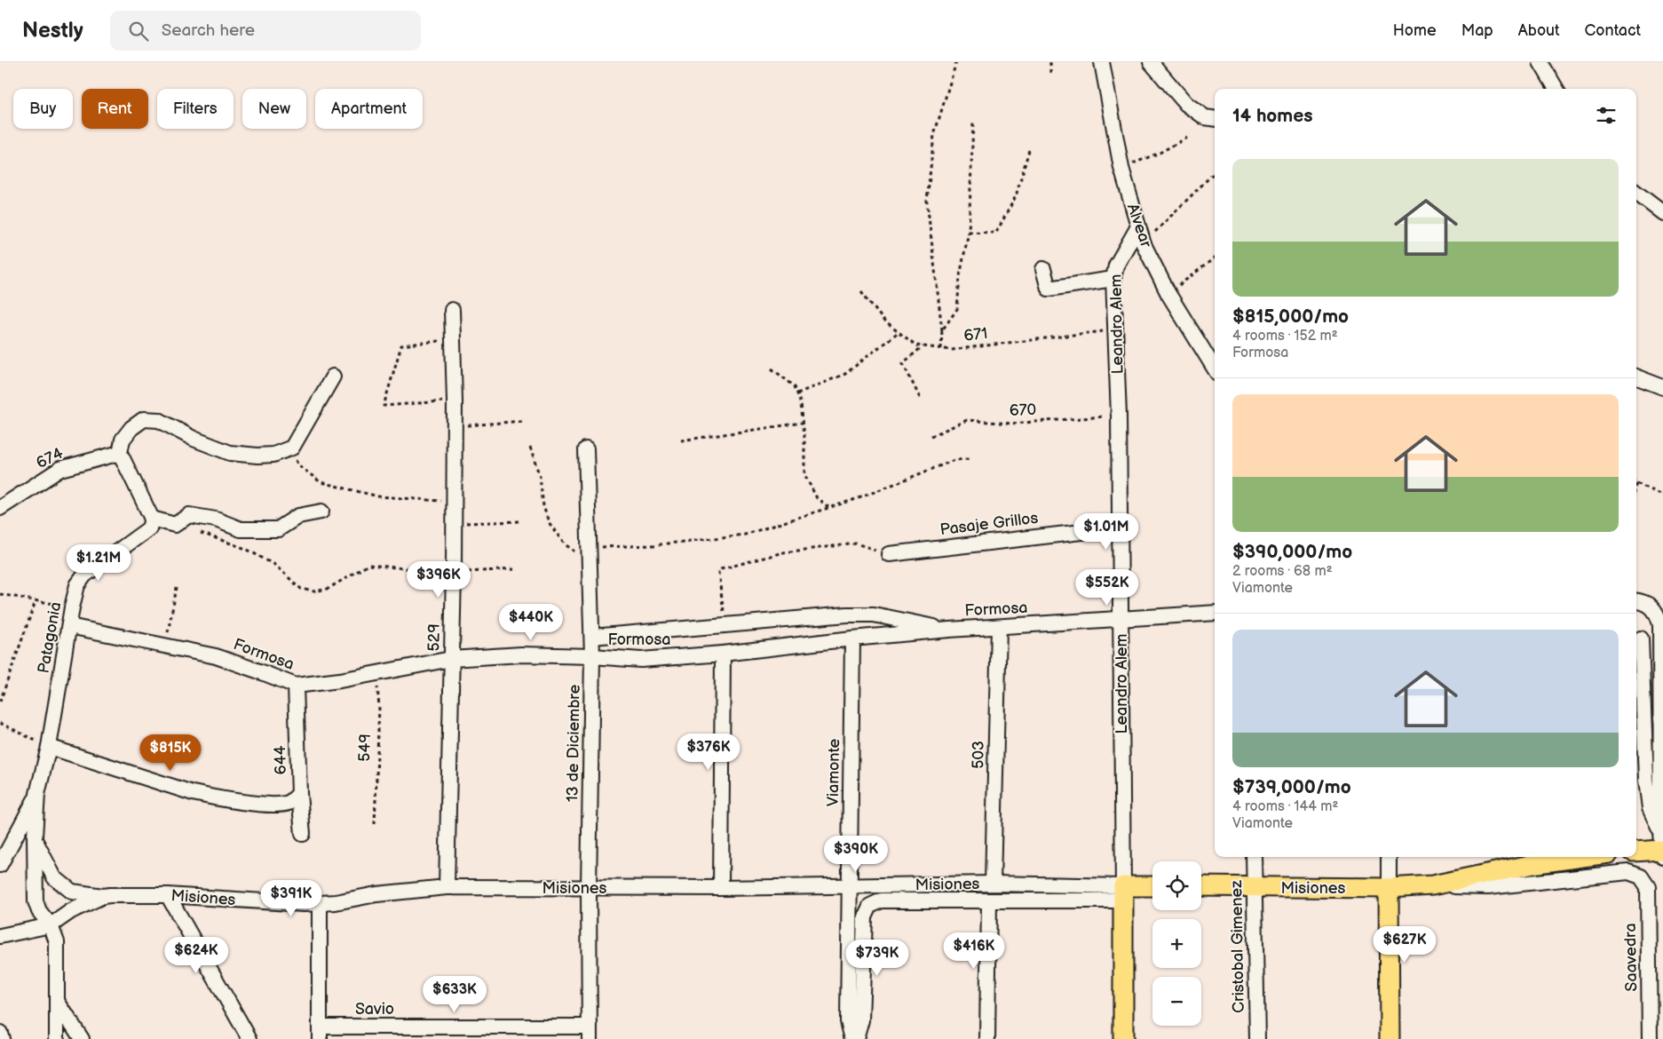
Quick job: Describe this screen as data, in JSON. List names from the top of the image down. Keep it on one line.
{"streets":{"main road":["Leandro Alem","Misiones"],"street":["Alvear","674","Pasaje Grillos","Formosa","Patagonia","529","13 de Diciembre","503","644","Viamonte","Cristobal Gimenez","Saavedra","Savio"],"path":["671","670","549"]},"crossings":[["Alvear","Leandro Alem"],["Leandro Alem","671"],["Leandro Alem","670"],["Leandro Alem","Pasaje Grillos"],["Leandro Alem","Formosa"],["Leandro Alem","Misiones"],["Formosa","Patagonia"],["Formosa","529"],["Formosa","13 de Diciembre"],["Formosa","549"],["Formosa","503"],["Formosa","644"],["Formosa","Viamonte"],["Patagonia","Misiones"],["529","Misiones"],["13 de Diciembre","Misiones"],["13 de Diciembre","Savio"],["503","Misiones"],["Viamonte","Misiones"],["Misiones","Cristobal Gimenez"],["Misiones","Saavedra"]],"page":{"header":"Nestly","search":"Search here","nav":["Home","Map","About","Contact"],"chip":["Buy","Rent","Filters","New","Apartment"],"heading":"14 homes","list":[{"name":"$815,000/mo","note":"4 rooms · 152 m² · Formosa"},{"name":"$390,000/mo","note":"2 rooms · 68 m² · Viamonte"},{"name":"$739,000/mo","note":"4 rooms · 144 m² · Viamonte"}],"price":["$1.01M","$1.21M","$396K","$552K","$440K","$376K","$815K","$390K","$391K","$627K","$416K","$624K","$739K","$633K"],"map_buttons":["+","−"]}}
